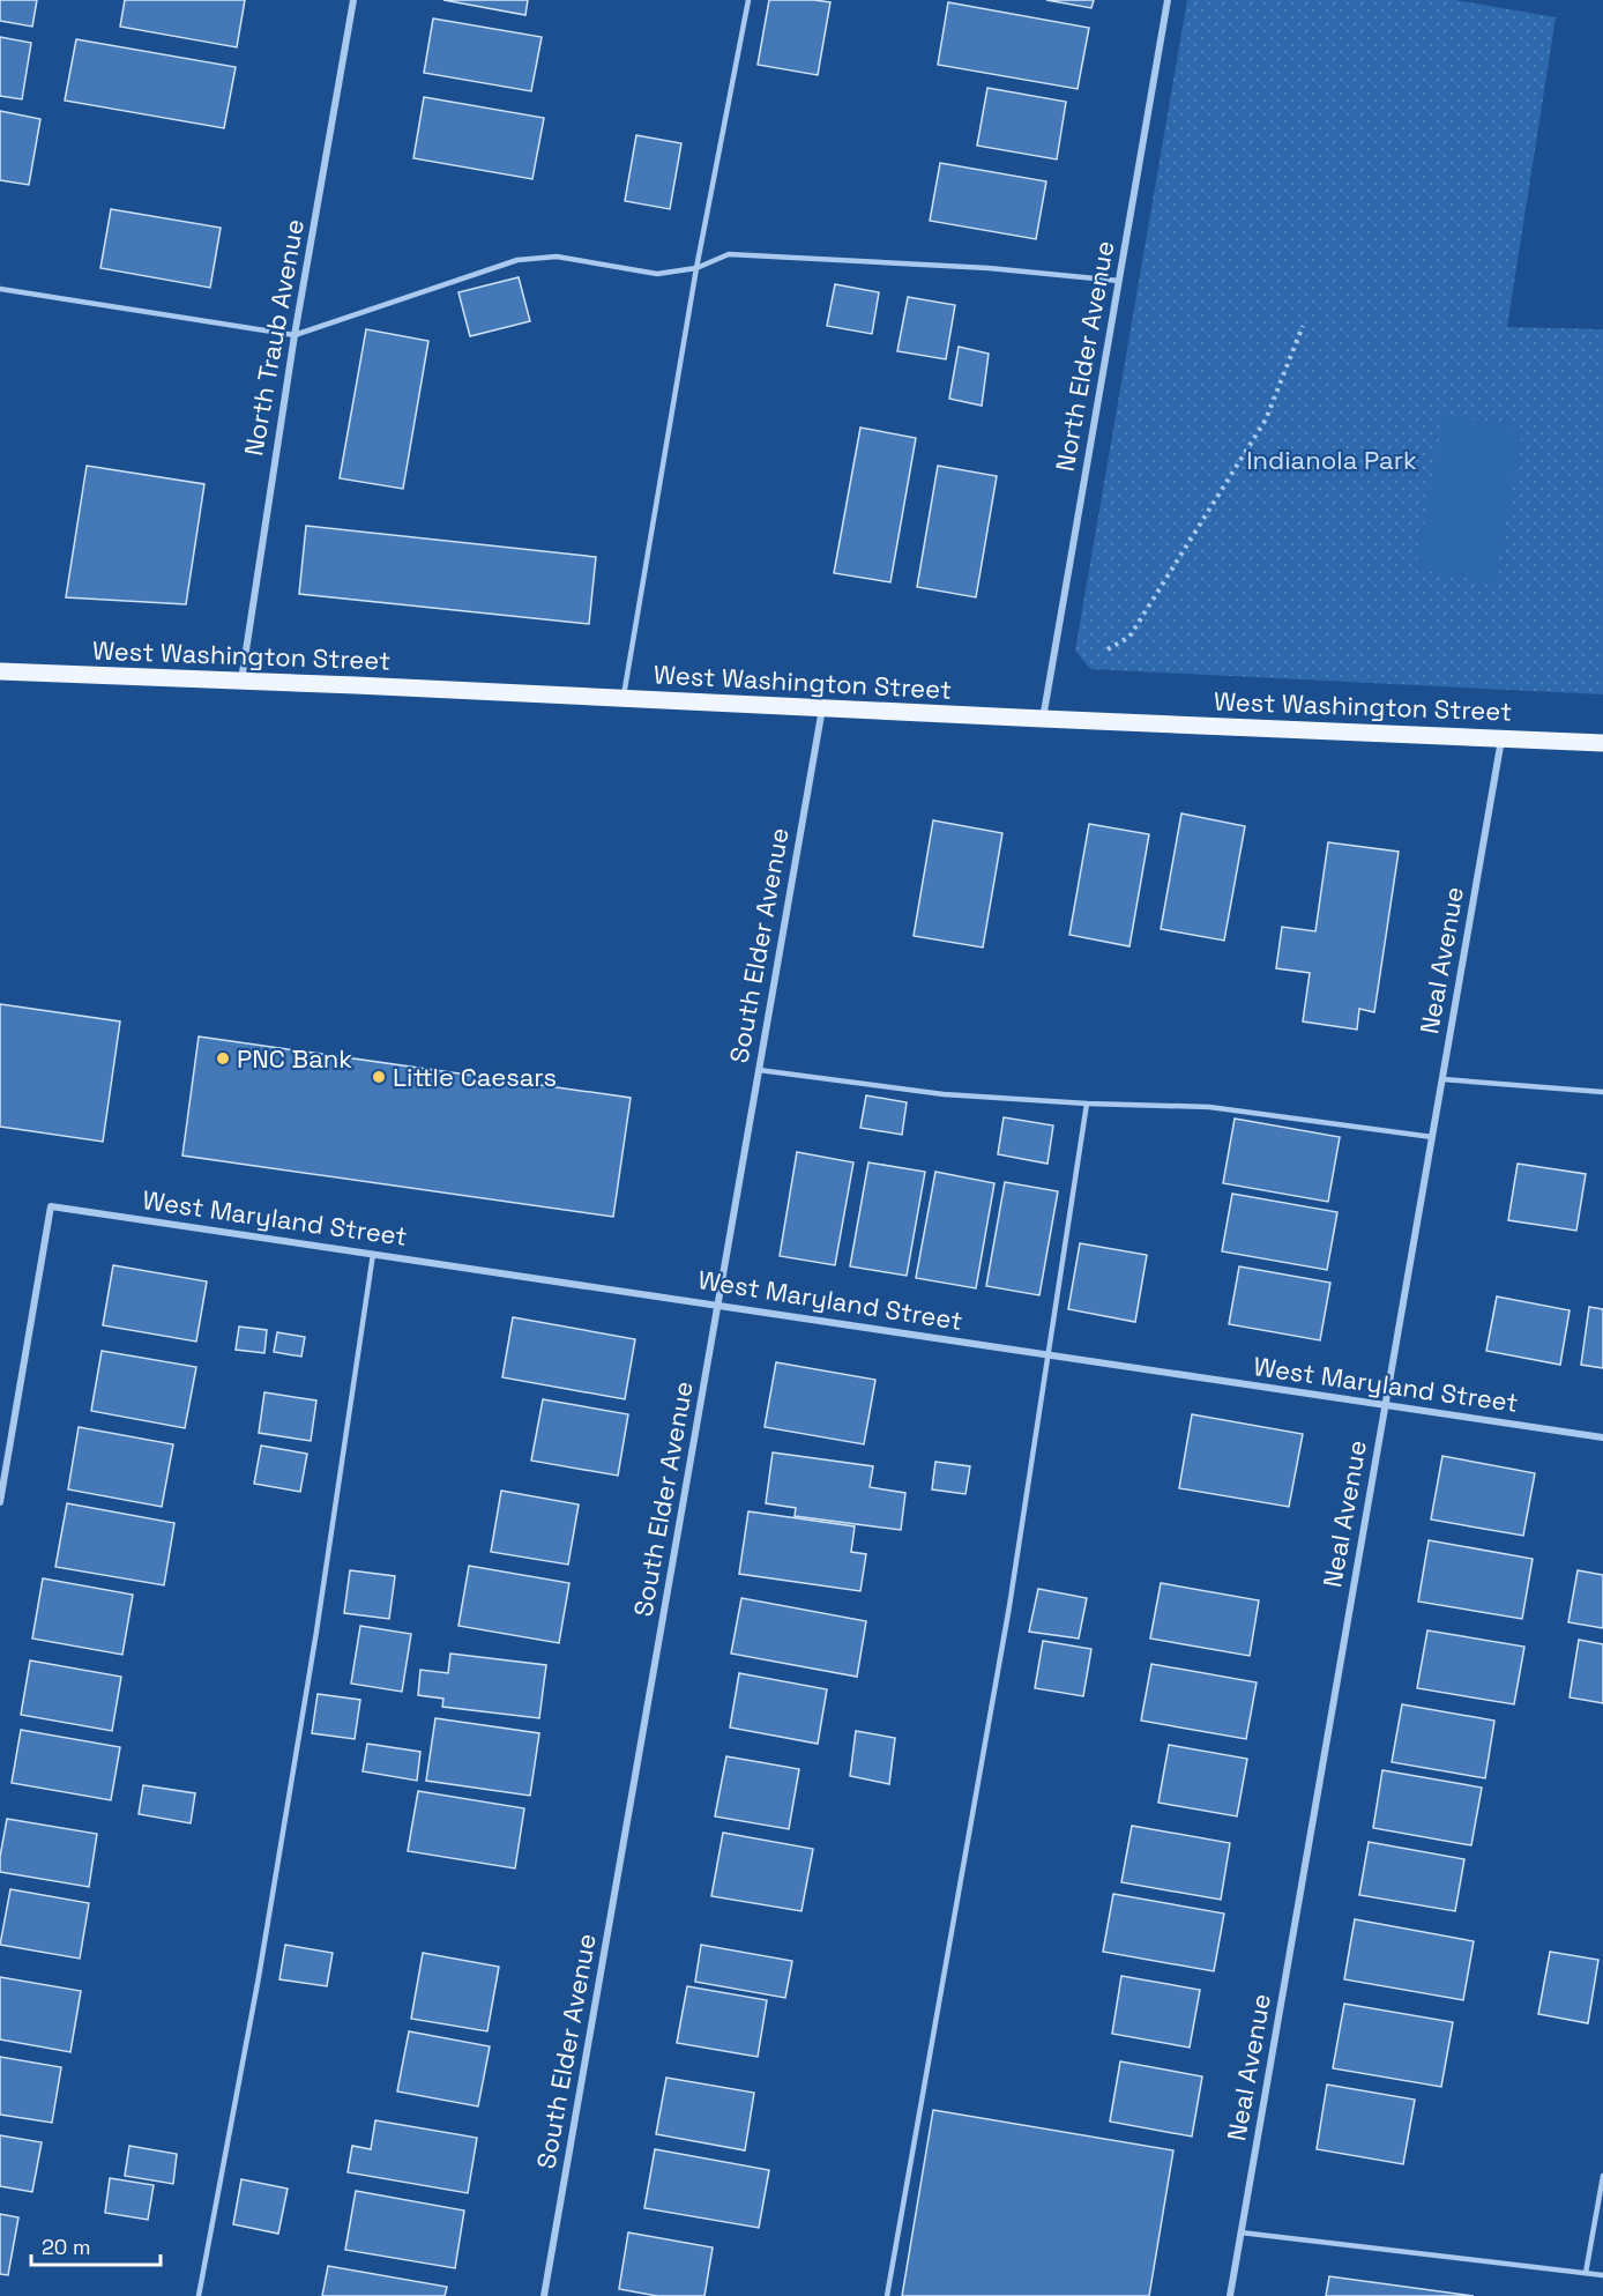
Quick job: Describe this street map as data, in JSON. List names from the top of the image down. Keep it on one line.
{"streets":{"main road":["West Washington Street"],"street":["North Traub Avenue","North Elder Avenue","South Elder Avenue","Neal Avenue","West Maryland Street"]},"crossings":[["North Traub Avenue","West Washington Street"],["North Elder Avenue","West Washington Street"],["West Washington Street","South Elder Avenue"],["West Washington Street","Neal Avenue"],["South Elder Avenue","West Maryland Street"],["Neal Avenue","West Maryland Street"]],"parks":["Indianola Park"],"places":["PNC Bank","Little Caesars"],"scale_bar":"20 m"}
